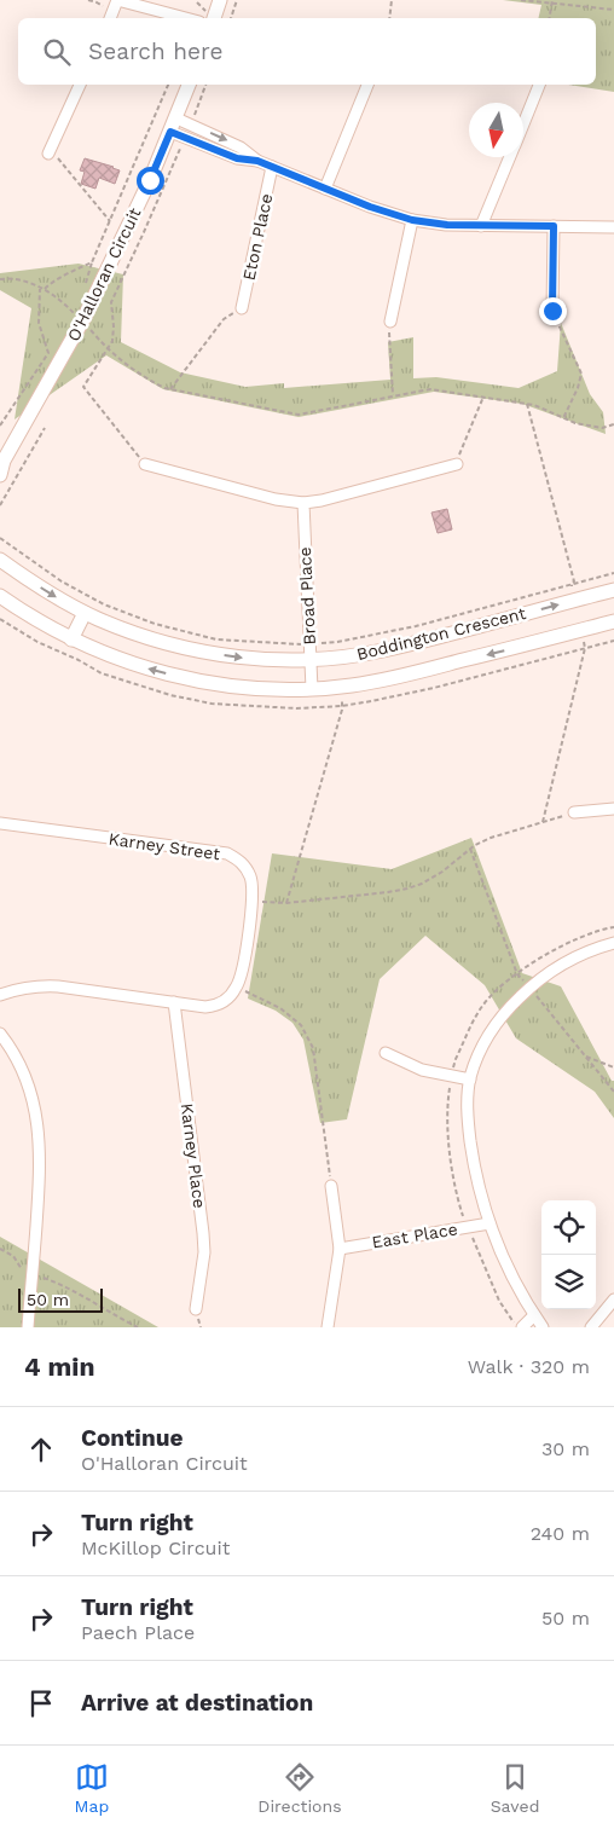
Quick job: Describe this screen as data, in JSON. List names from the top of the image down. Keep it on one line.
{"streets":{"street":["Eton Place","O'Halloran Circuit","Broad Place","Boddington Crescent","Karney Street","Karney Place","East Place"]},"crossings":[["Broad Place","Boddington Crescent"]],"scale_bar":"50 m","north":"bottom","page":{"search":"Search here","scale":"50 m","heading":["4 min","Walk · 320 m"],"list":[["Continue","O'Halloran Circuit","30 m"],["Turn right","McKillop Circuit","240 m"],["Turn right","Paech Place","50 m"],"Arrive at destination"],"nav":["Map","Directions","Saved"]}}
